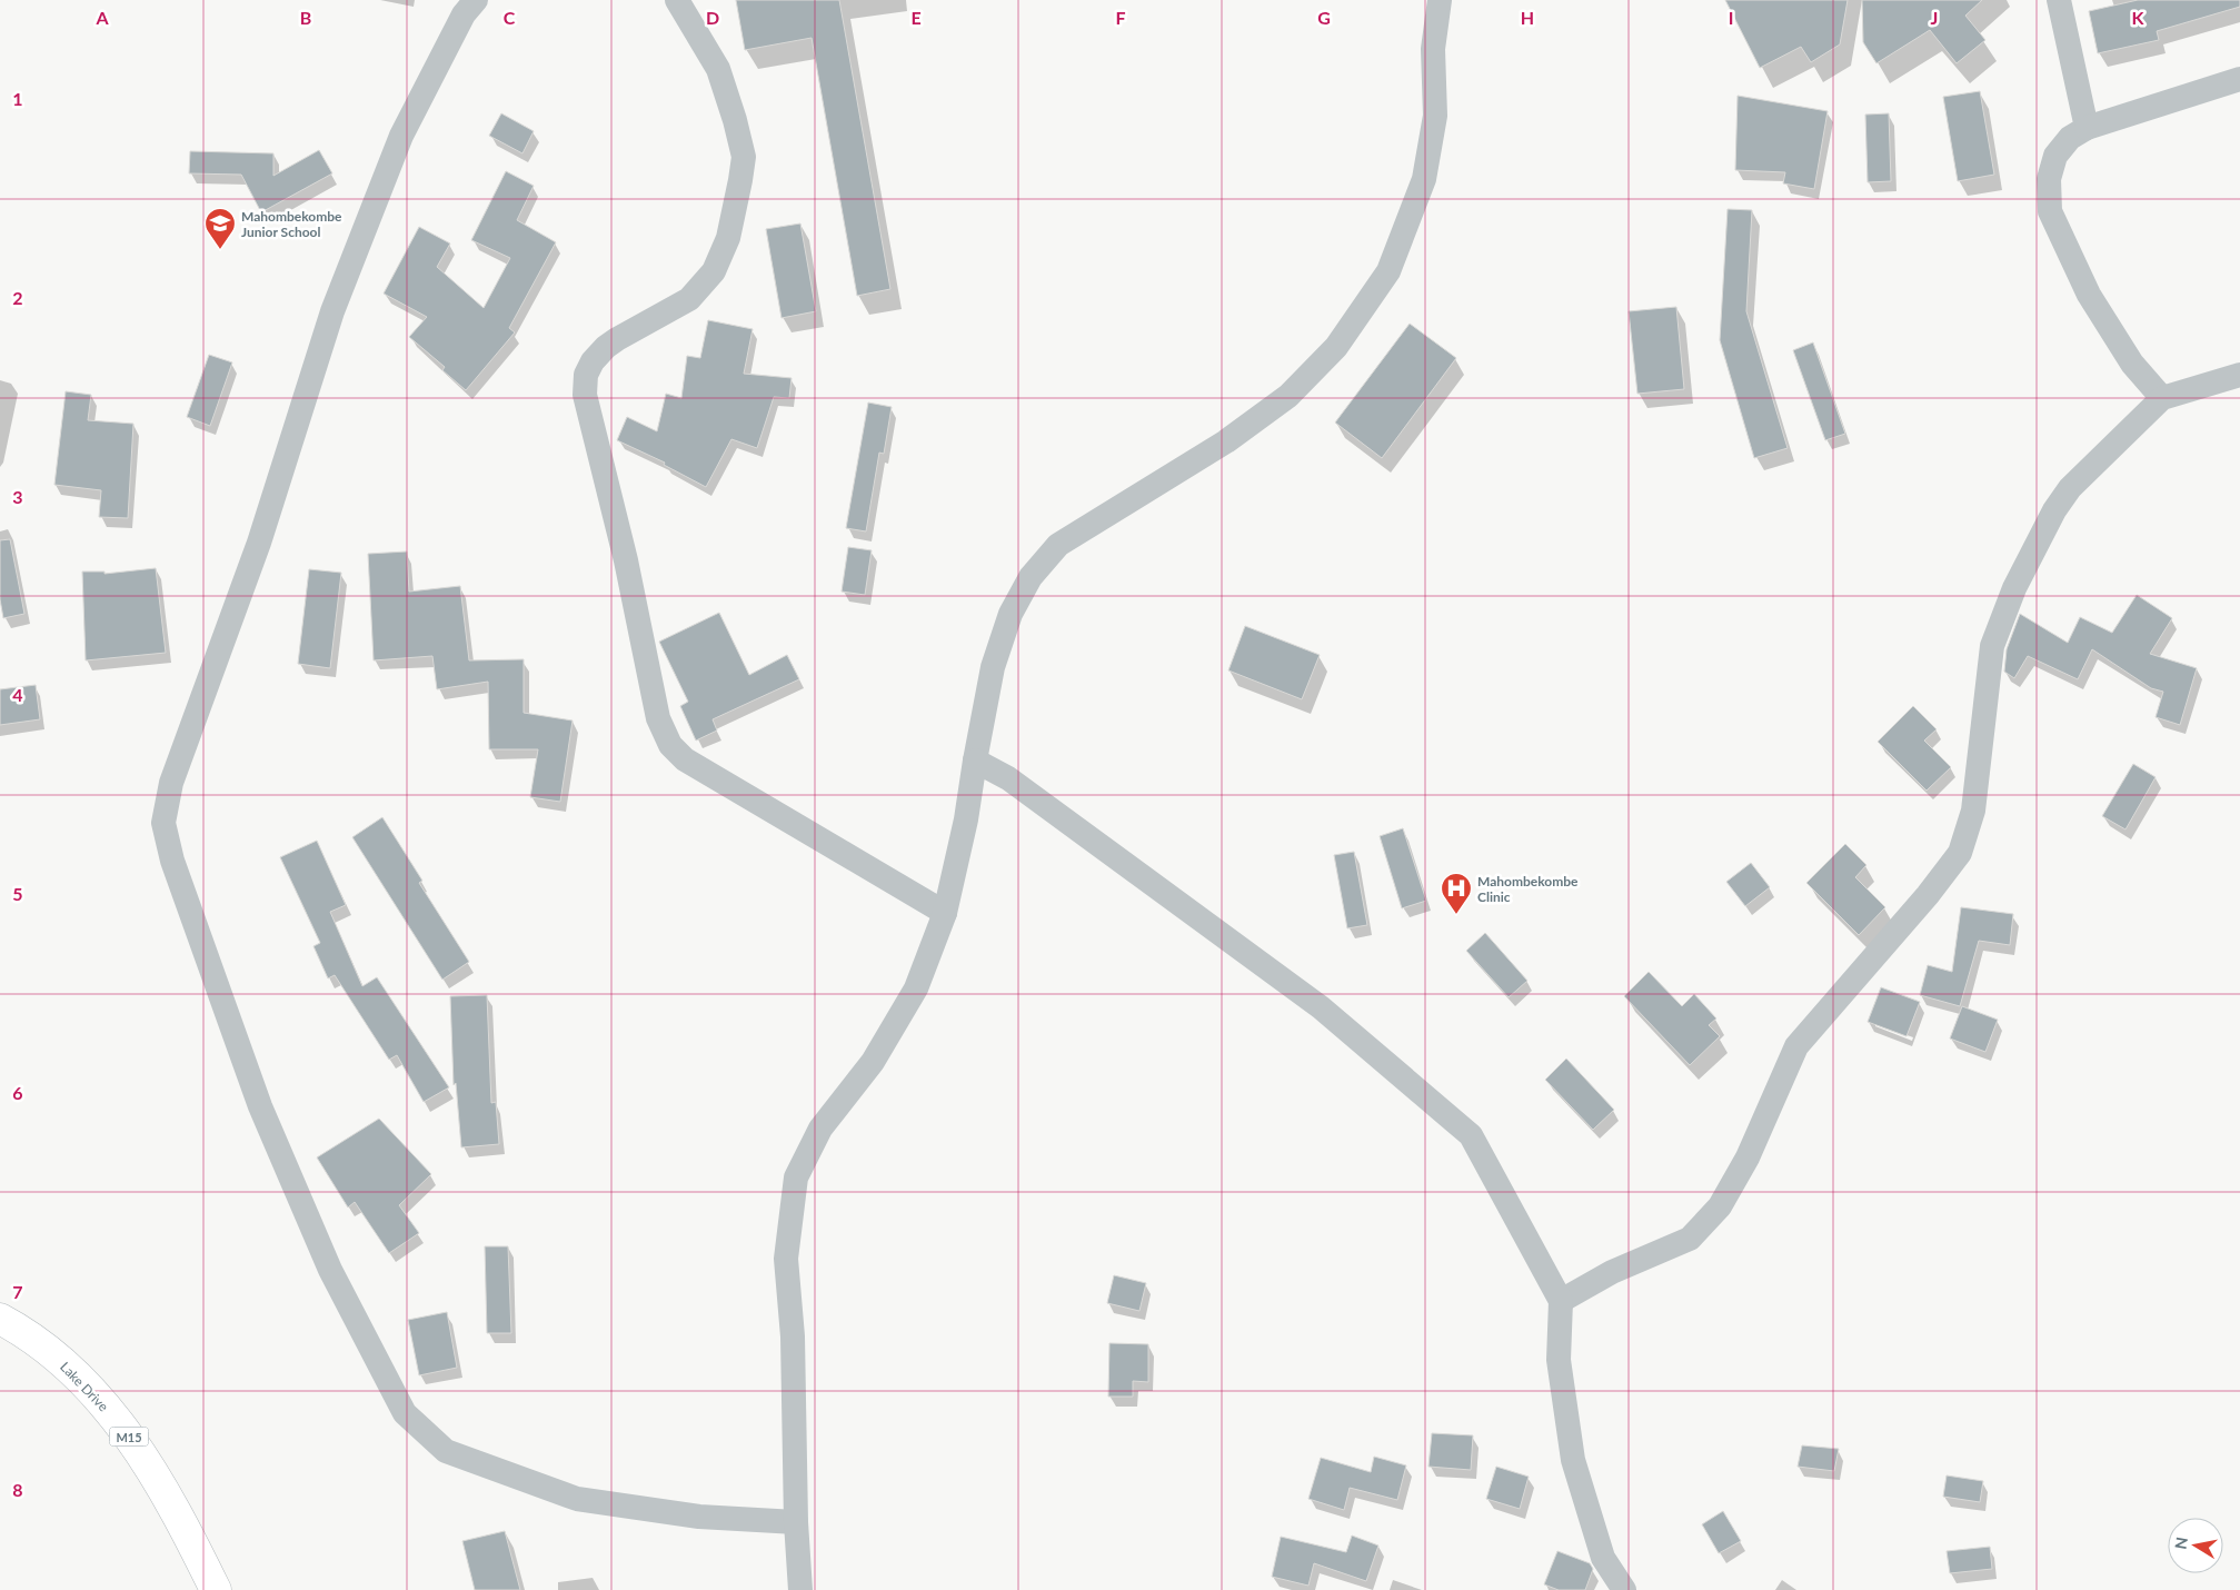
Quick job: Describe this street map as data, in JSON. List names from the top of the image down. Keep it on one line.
{"streets":{"main road":["Lake Drive","M15"]},"places":{"school or university":["Mahombekombe Junior School"],"hospital":["Mahombekombe Clinic"]},"north":"left","grid":{"columns":["A","B","C","D","E","F","G","H","I","J","K"],"rows":["1","2","3","4","5","6","7","8"]}}
